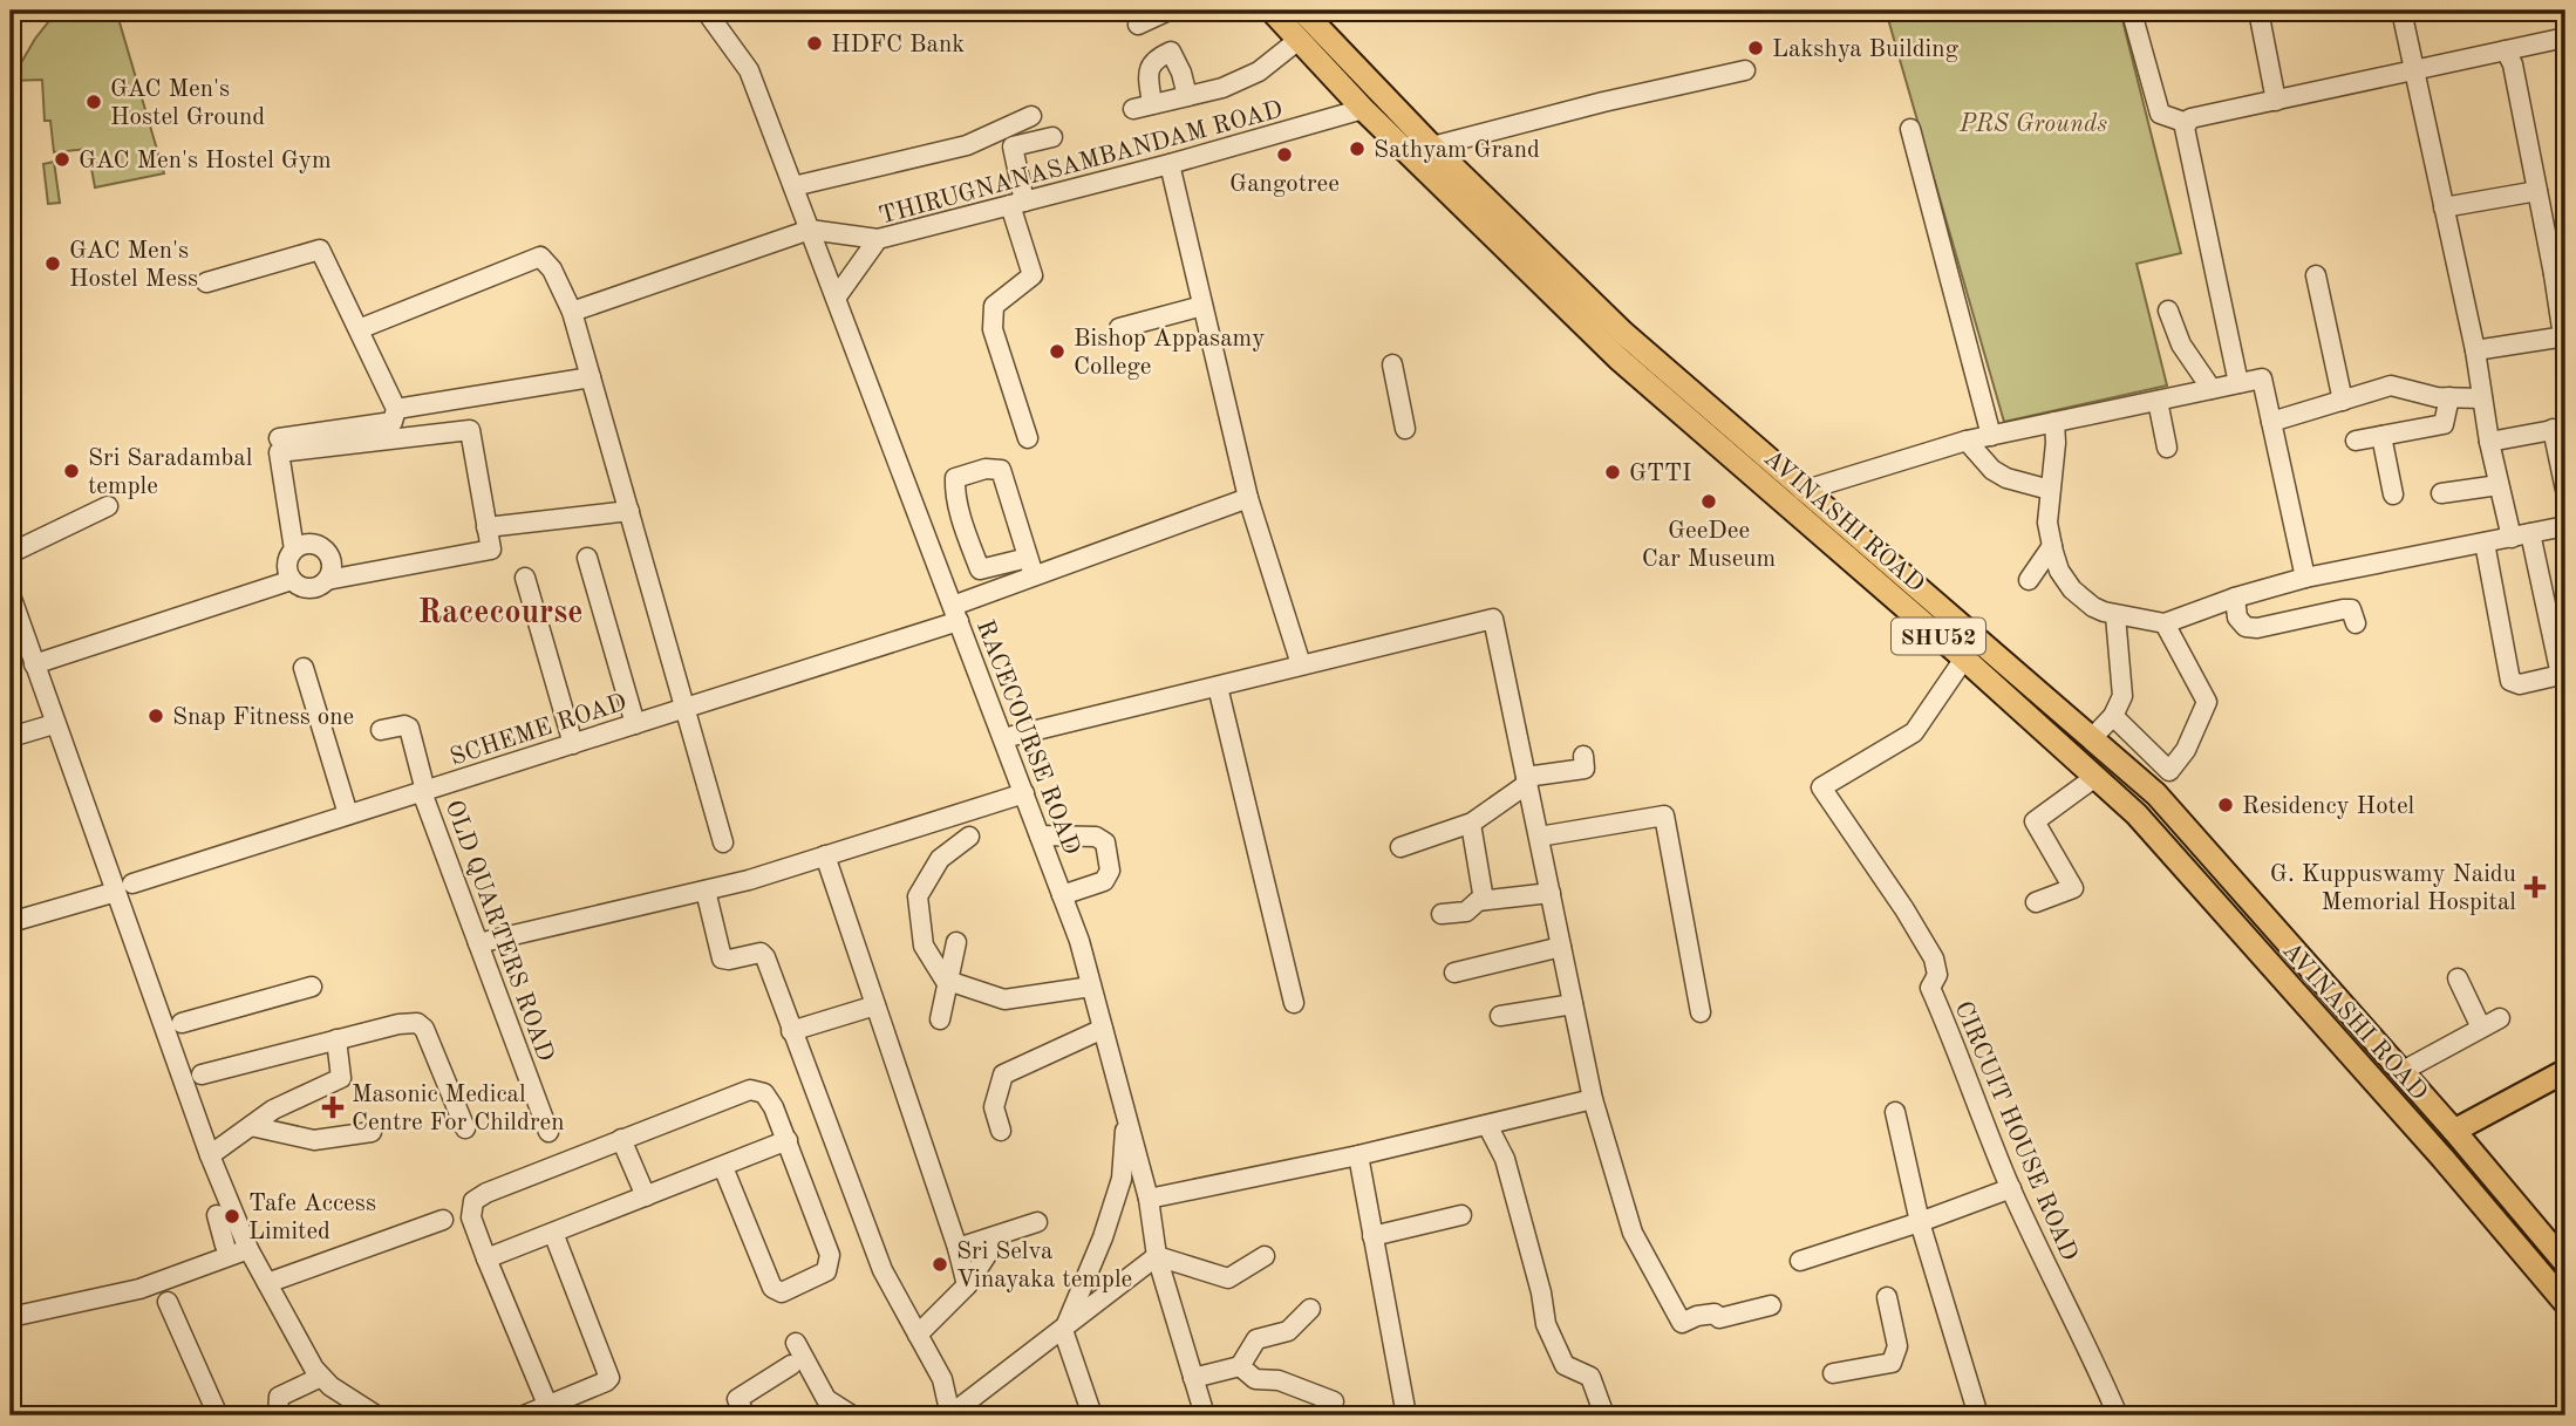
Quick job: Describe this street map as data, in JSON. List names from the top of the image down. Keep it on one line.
{"streets":{"main road":["AVINASHI ROAD","SHU52"],"street":["THIRUGNANASAMBANDAM ROAD","SCHEME ROAD","RACECOURSE ROAD","OLD QUARTERS ROAD","CIRCUIT HOUSE ROAD"]},"crossings":[["THIRUGNANASAMBANDAM ROAD","AVINASHI ROAD"],["THIRUGNANASAMBANDAM ROAD","RACECOURSE ROAD"],["AVINASHI ROAD","CIRCUIT HOUSE ROAD"],["SCHEME ROAD","RACECOURSE ROAD"],["SCHEME ROAD","OLD QUARTERS ROAD"]],"districts":["Racecourse"],"parks":["PRS Grounds"],"places":{"other":["HDFC Bank","Lakshya Building","GAC Men's Hostel Ground","Sathyam Grand","Gangotree","GAC Men's Hostel Gym","GAC Men's Hostel Mess","Bishop Appasamy College","Sri Saradambal temple","GTTI","GeeDee Car Museum","Snap Fitness one","Residency Hotel","Tafe Access Limited","Sri Selva Vinayaka temple"],"health":["G. Kuppuswamy Naidu Memorial Hospital","Masonic Medical Centre For Children"]}}
